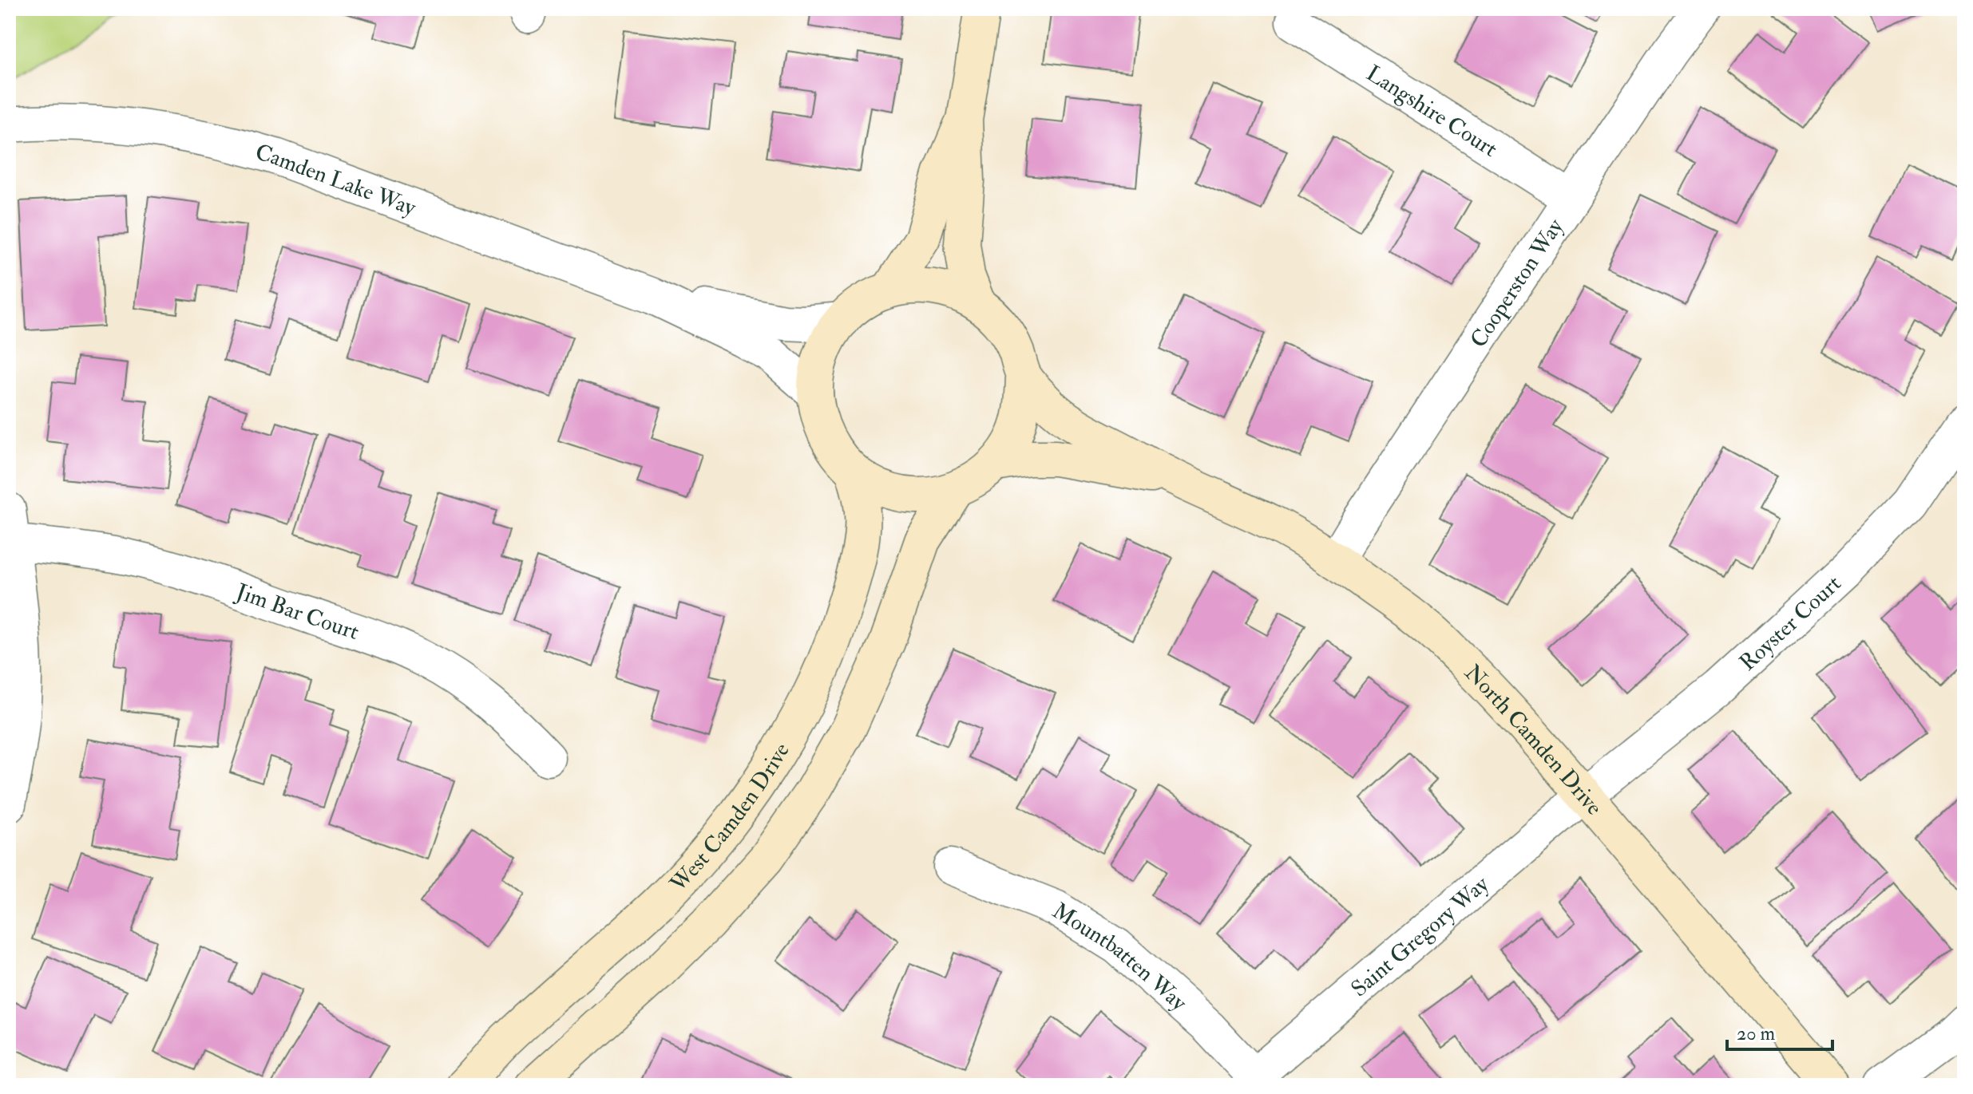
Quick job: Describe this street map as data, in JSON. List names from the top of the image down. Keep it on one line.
{"streets":{"street":["Langshire Court","Camden Lake Way","Cooperston Way","Jim Bar Court","Royster Court","North Camden Drive","West Camden Drive","Saint Gregory Way","Mountbatten Way"]},"crossings":[["Langshire Court","Cooperston Way"],["Camden Lake Way","North Camden Drive"],["Camden Lake Way","West Camden Drive"],["Cooperston Way","North Camden Drive"],["Royster Court","North Camden Drive"],["Royster Court","Saint Gregory Way"],["North Camden Drive","West Camden Drive"],["North Camden Drive","Saint Gregory Way"],["Saint Gregory Way","Mountbatten Way"]],"scale_bar":"20 m"}
